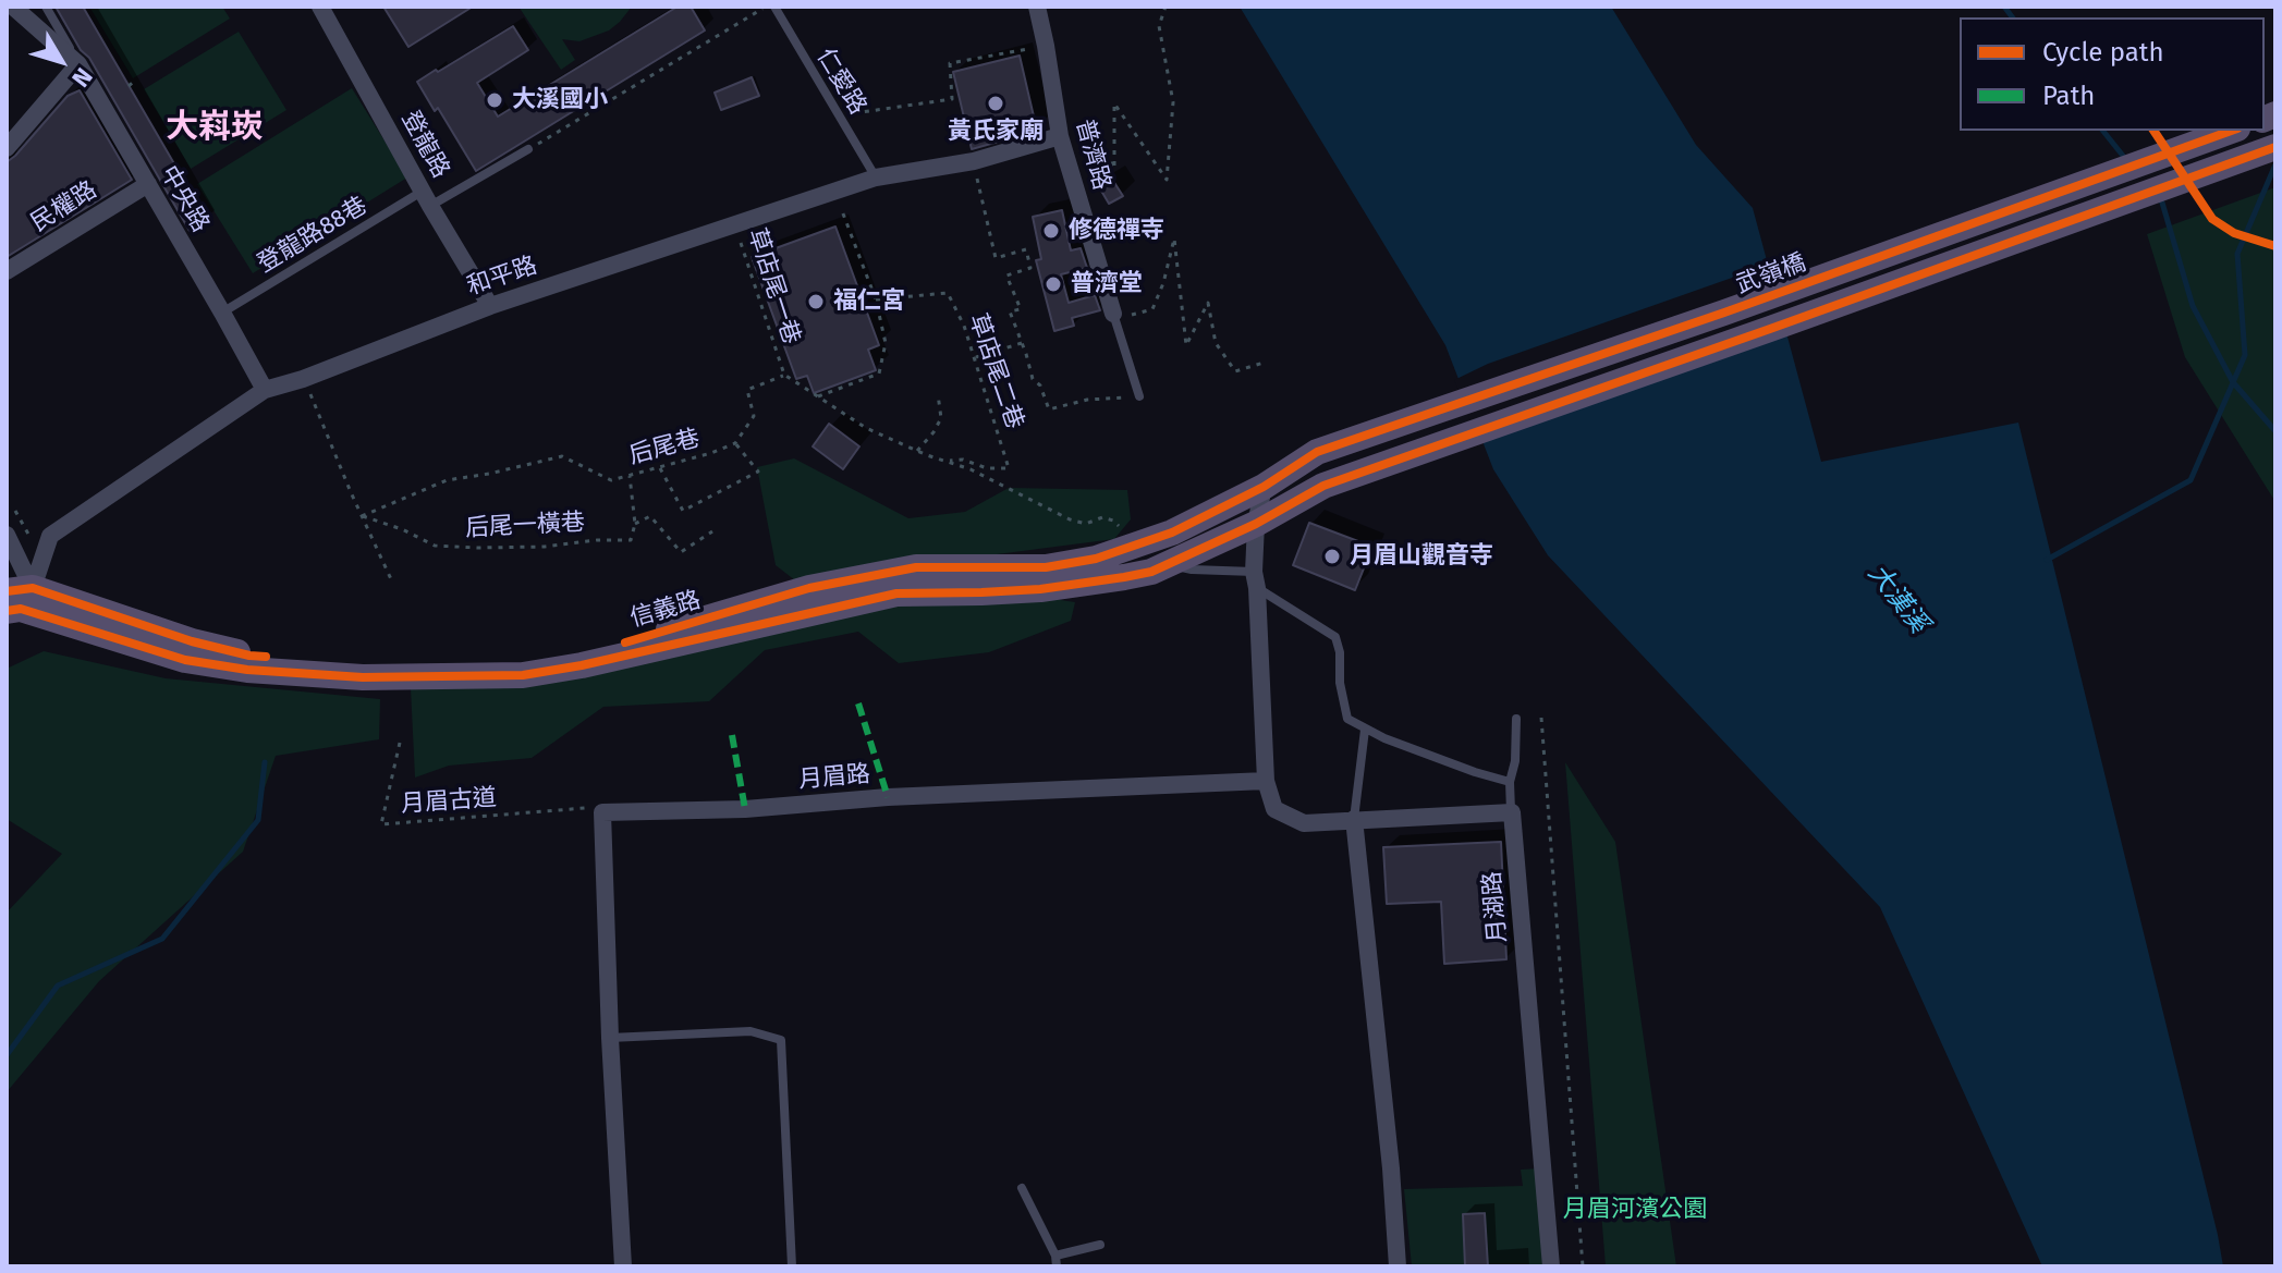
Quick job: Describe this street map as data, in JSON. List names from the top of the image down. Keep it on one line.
{"streets":{"main road":["武嶺橋","信義路"],"street":["登龍路","普濟路","中央路","民權路","和平路","月眉路","月湖路"],"lane":["仁愛路","登龍路88巷"],"path":["草店尾一巷","草店尾二巷","后尾巷","后尾一橫巷","月眉古道"]},"crossings":[["仁愛路","和平路"],["登龍路","登龍路88巷"],["登龍路","和平路"],["普濟路","和平路"],["中央路","民權路"],["中央路","登龍路88巷"],["中央路","和平路"],["武嶺橋","信義路"],["和平路","草店尾一巷"],["和平路","信義路"],["草店尾一巷","草店尾二巷"],["草店尾一巷","后尾巷"],["后尾巷","后尾一橫巷"],["月眉路","月眉古道"]],"districts":["大嵙崁"],"water":["大漢溪"],"parks":["月眉河濱公園"],"places":["大溪國小","黃氏家廟","修德禪寺","普濟堂","福仁宮","月眉山觀音寺"],"legend":["Cycle path","Path"],"north":"bottom right"}
